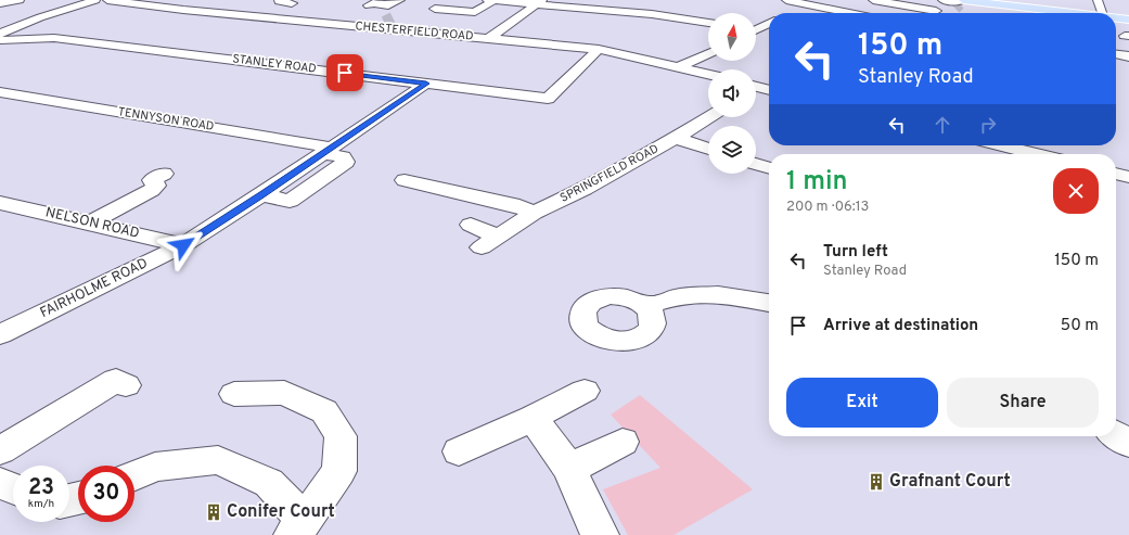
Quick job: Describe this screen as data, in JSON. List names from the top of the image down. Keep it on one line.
{"streets":{"street":["CHESTERFIELD ROAD","STANLEY ROAD","TENNYSON ROAD","SPRINGFIELD ROAD","NELSON ROAD","FAIRHOLME ROAD"]},"crossings":[["CHESTERFIELD ROAD","STANLEY ROAD"],["STANLEY ROAD","FAIRHOLME ROAD"],["TENNYSON ROAD","FAIRHOLME ROAD"],["NELSON ROAD","FAIRHOLME ROAD"]],"places":{"building":["Grafnant Court","Conifer Court"]},"north":"top","page":{"turn":["150 m","Stanley Road"],"heading":["1 min","200 m · 06:13"],"list":[{"name":"Turn left","note":"Stanley Road","value":"150 m"},{"name":"Arrive at destination","value":"50 m"}],"buttons":["Exit","Share"],"speed":"23 km/h","limit":"30"}}
